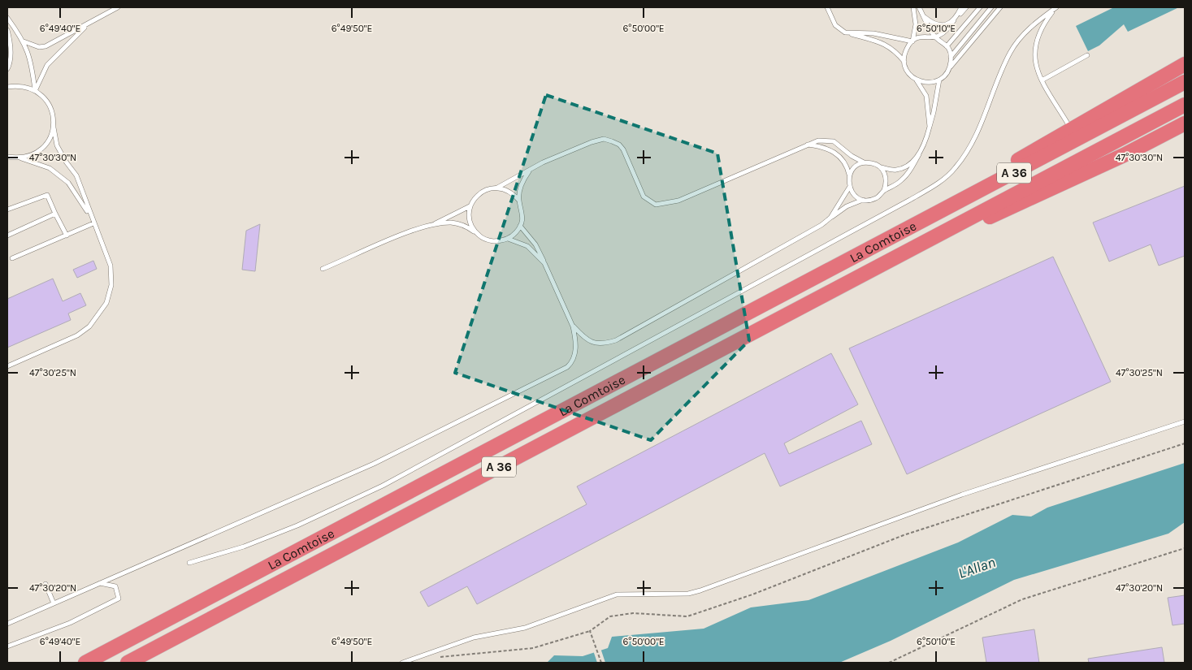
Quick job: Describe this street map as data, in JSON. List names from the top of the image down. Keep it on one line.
{"streets":{"highway":["A 36","La Comtoise"]},"water":["L'Allan"],"coordinates":["6°49'40\"E","6°49'50\"E","6°50'00\"E","6°50'10\"E","47°30'30\"N","47°30'25\"N","47°30'20\"N"]}
